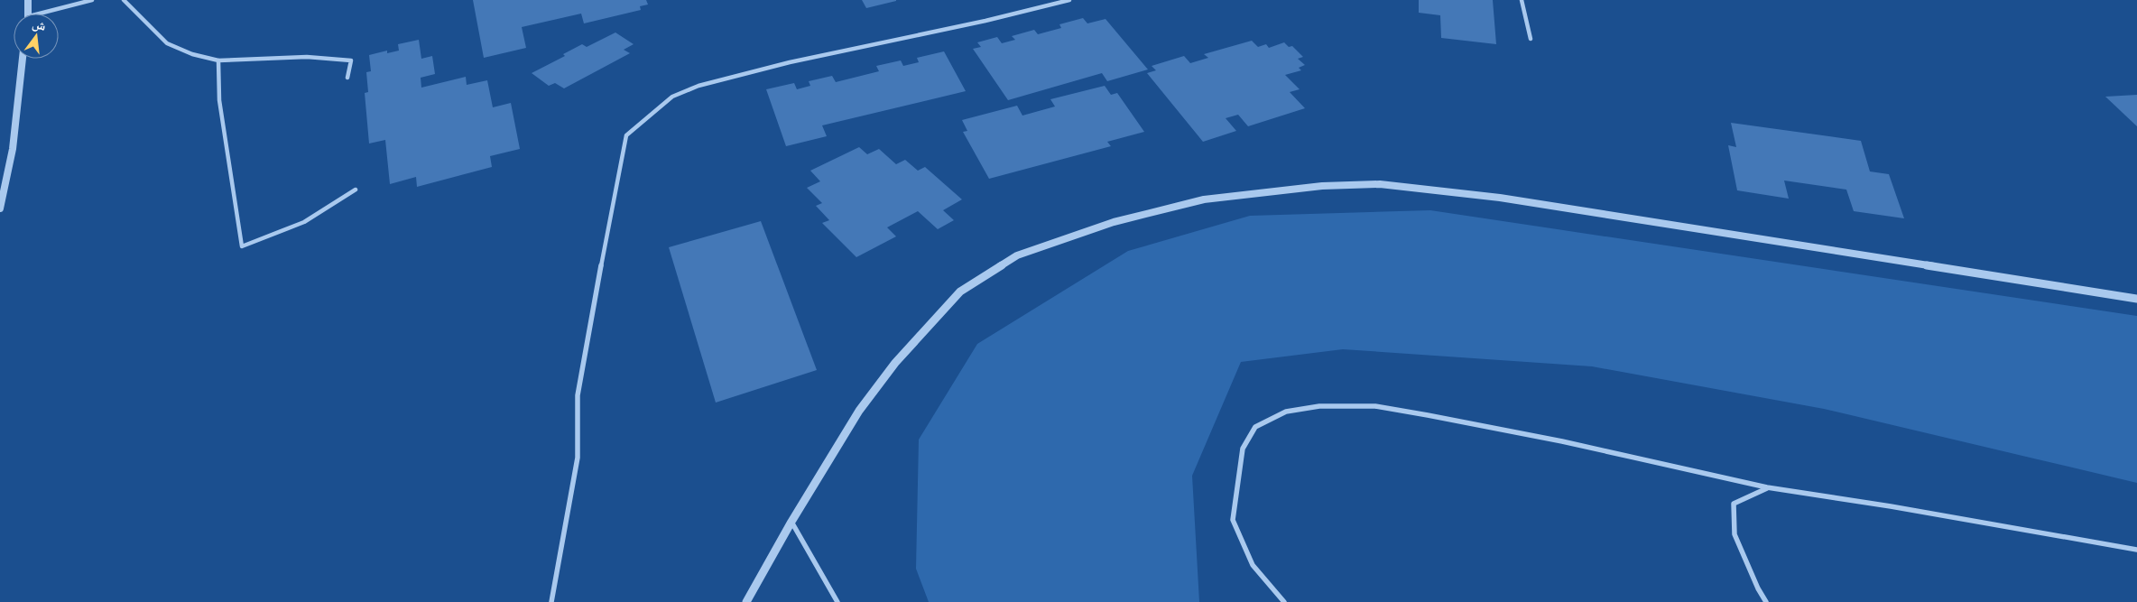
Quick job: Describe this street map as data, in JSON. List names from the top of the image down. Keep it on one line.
{"north":"top"}
